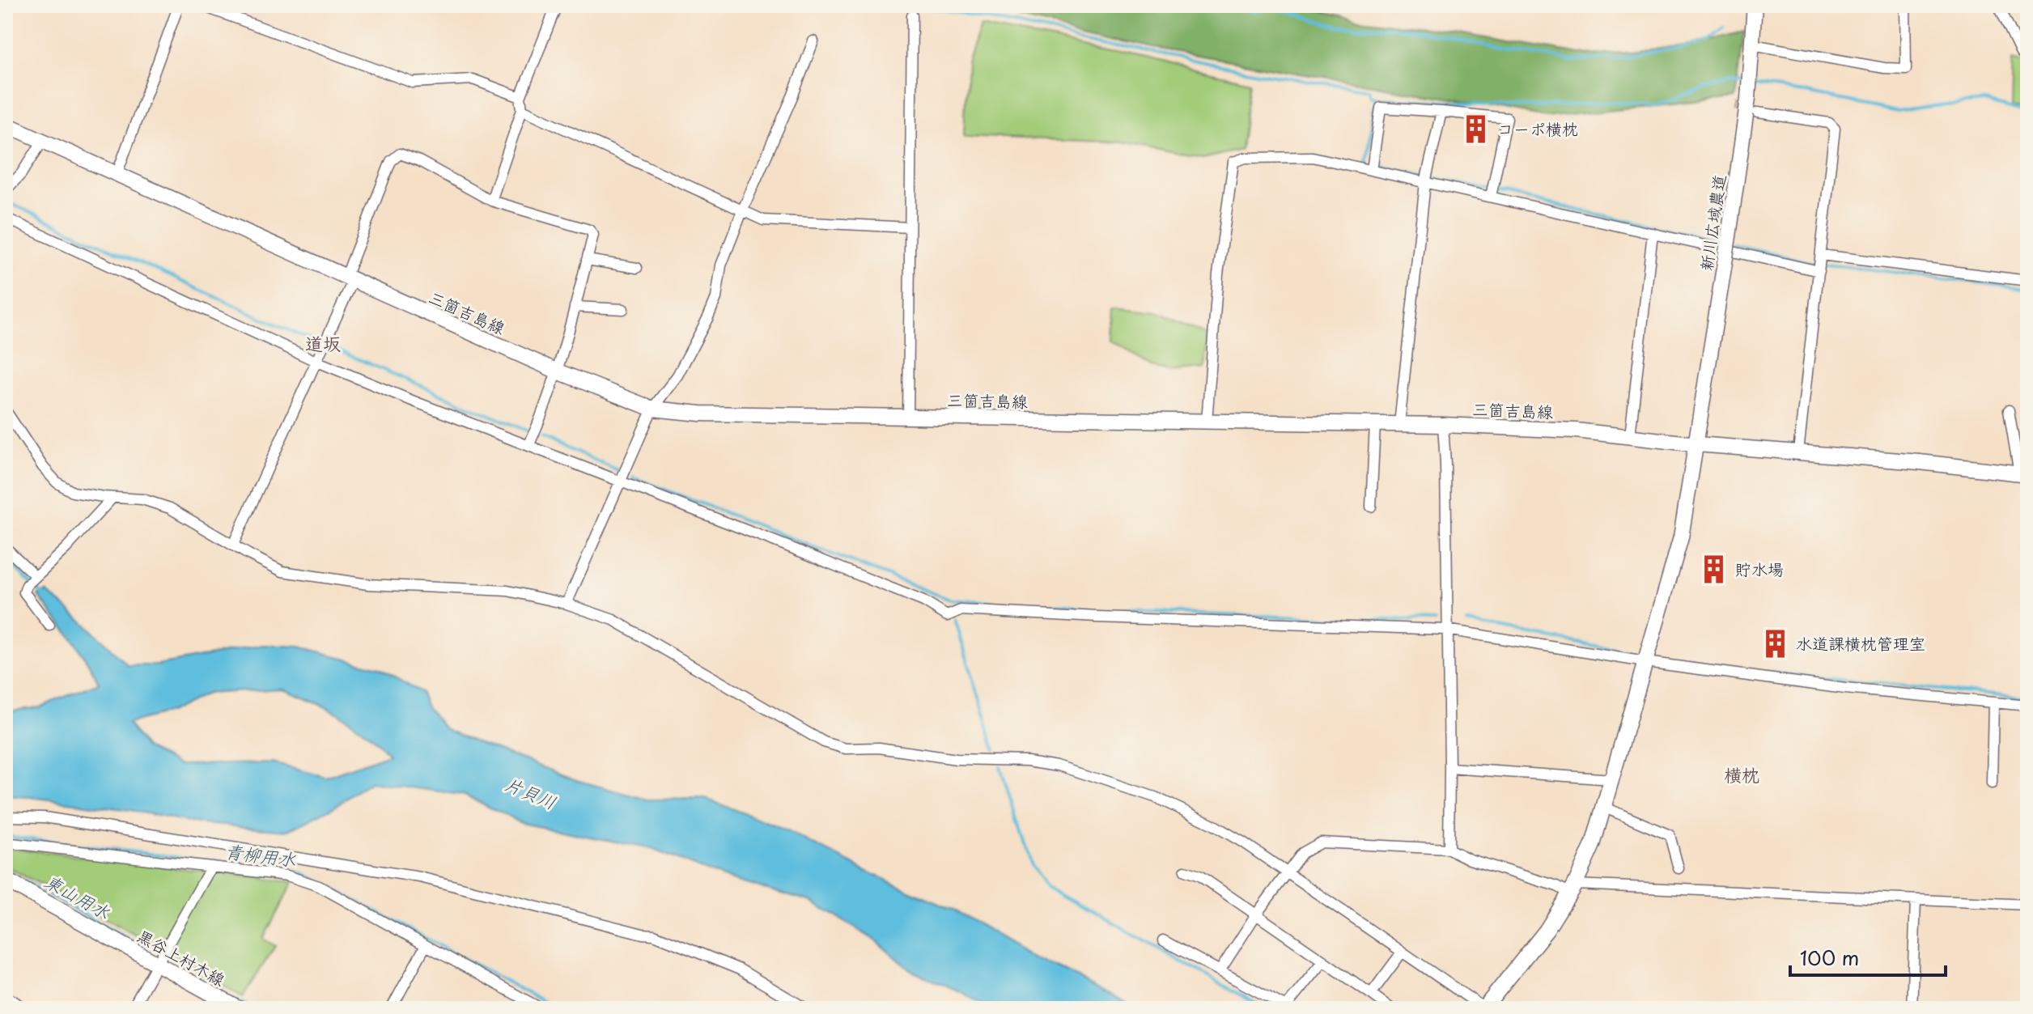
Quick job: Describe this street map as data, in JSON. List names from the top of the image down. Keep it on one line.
{"streets":{"main road":["新川広域農道","三箇吉島線","黒谷上村木線"]},"crossings":[["新川広域農道","三箇吉島線"]],"districts":["道坂","横枕"],"water":["片貝川","青柳用水","東山用水"],"places":{"building":["コーポ横枕","貯水場","水道課横枕管理室"]},"scale_bar":"100 m"}
